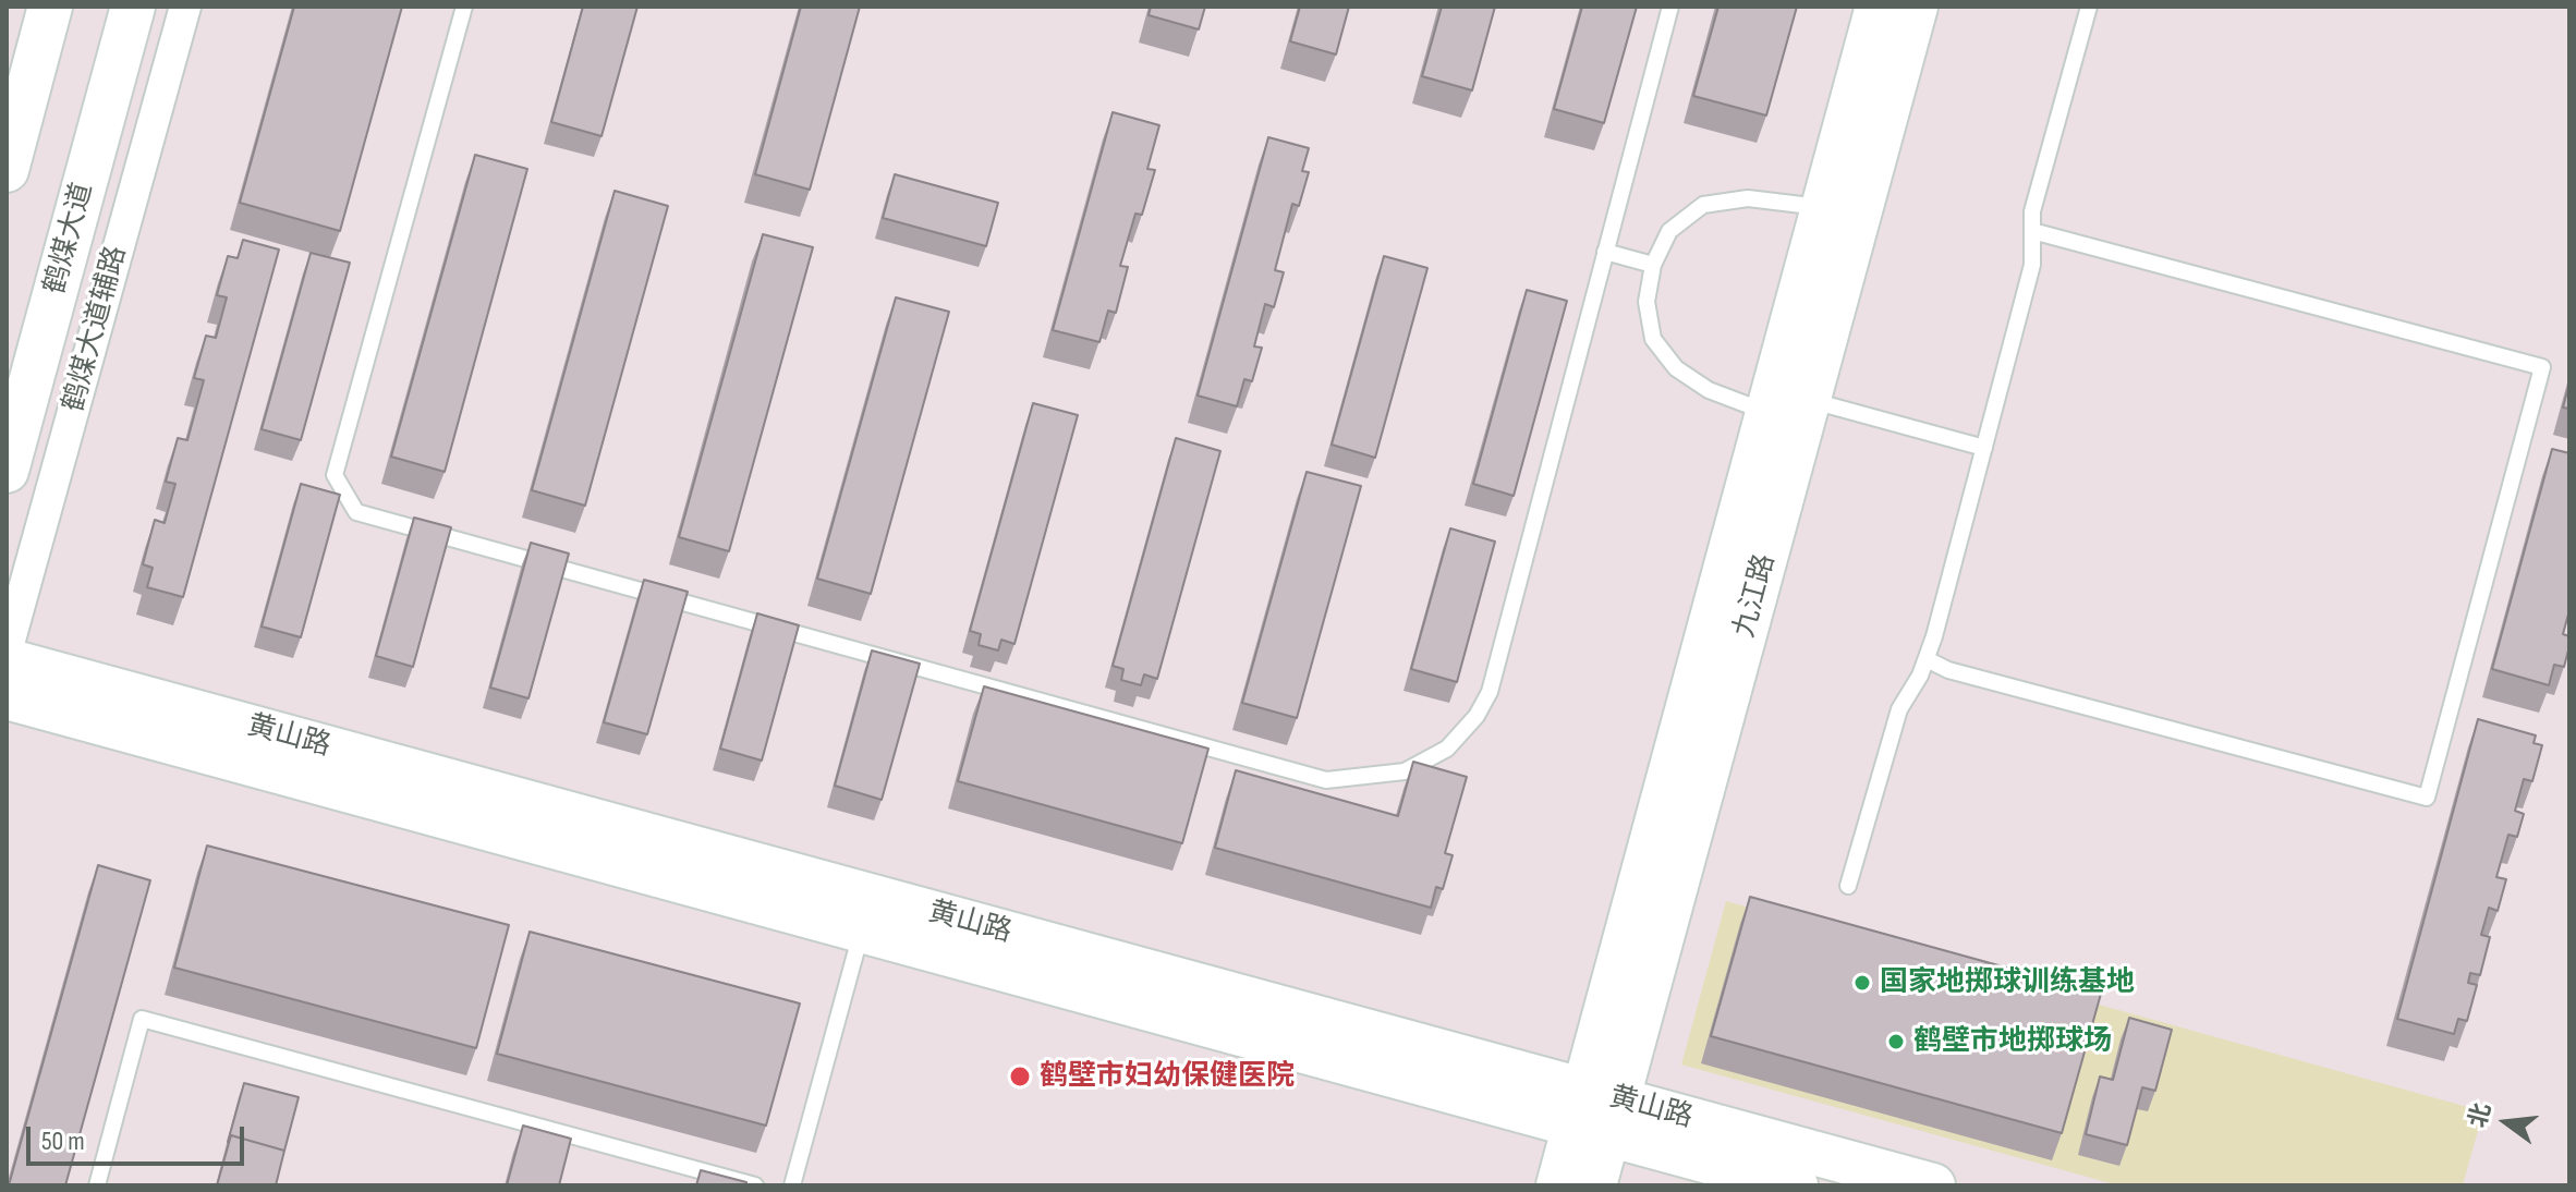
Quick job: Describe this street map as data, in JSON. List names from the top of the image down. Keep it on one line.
{"streets":{"street":["鹤煤大道","鹤煤大道辅路","九江路","黄山路"]},"crossings":[["九江路","黄山路"]],"places":["国家地掷球训练基地","鹤壁市地掷球场","鹤壁市妇幼保健医院"],"scale_bar":"50 m","north":"left"}
